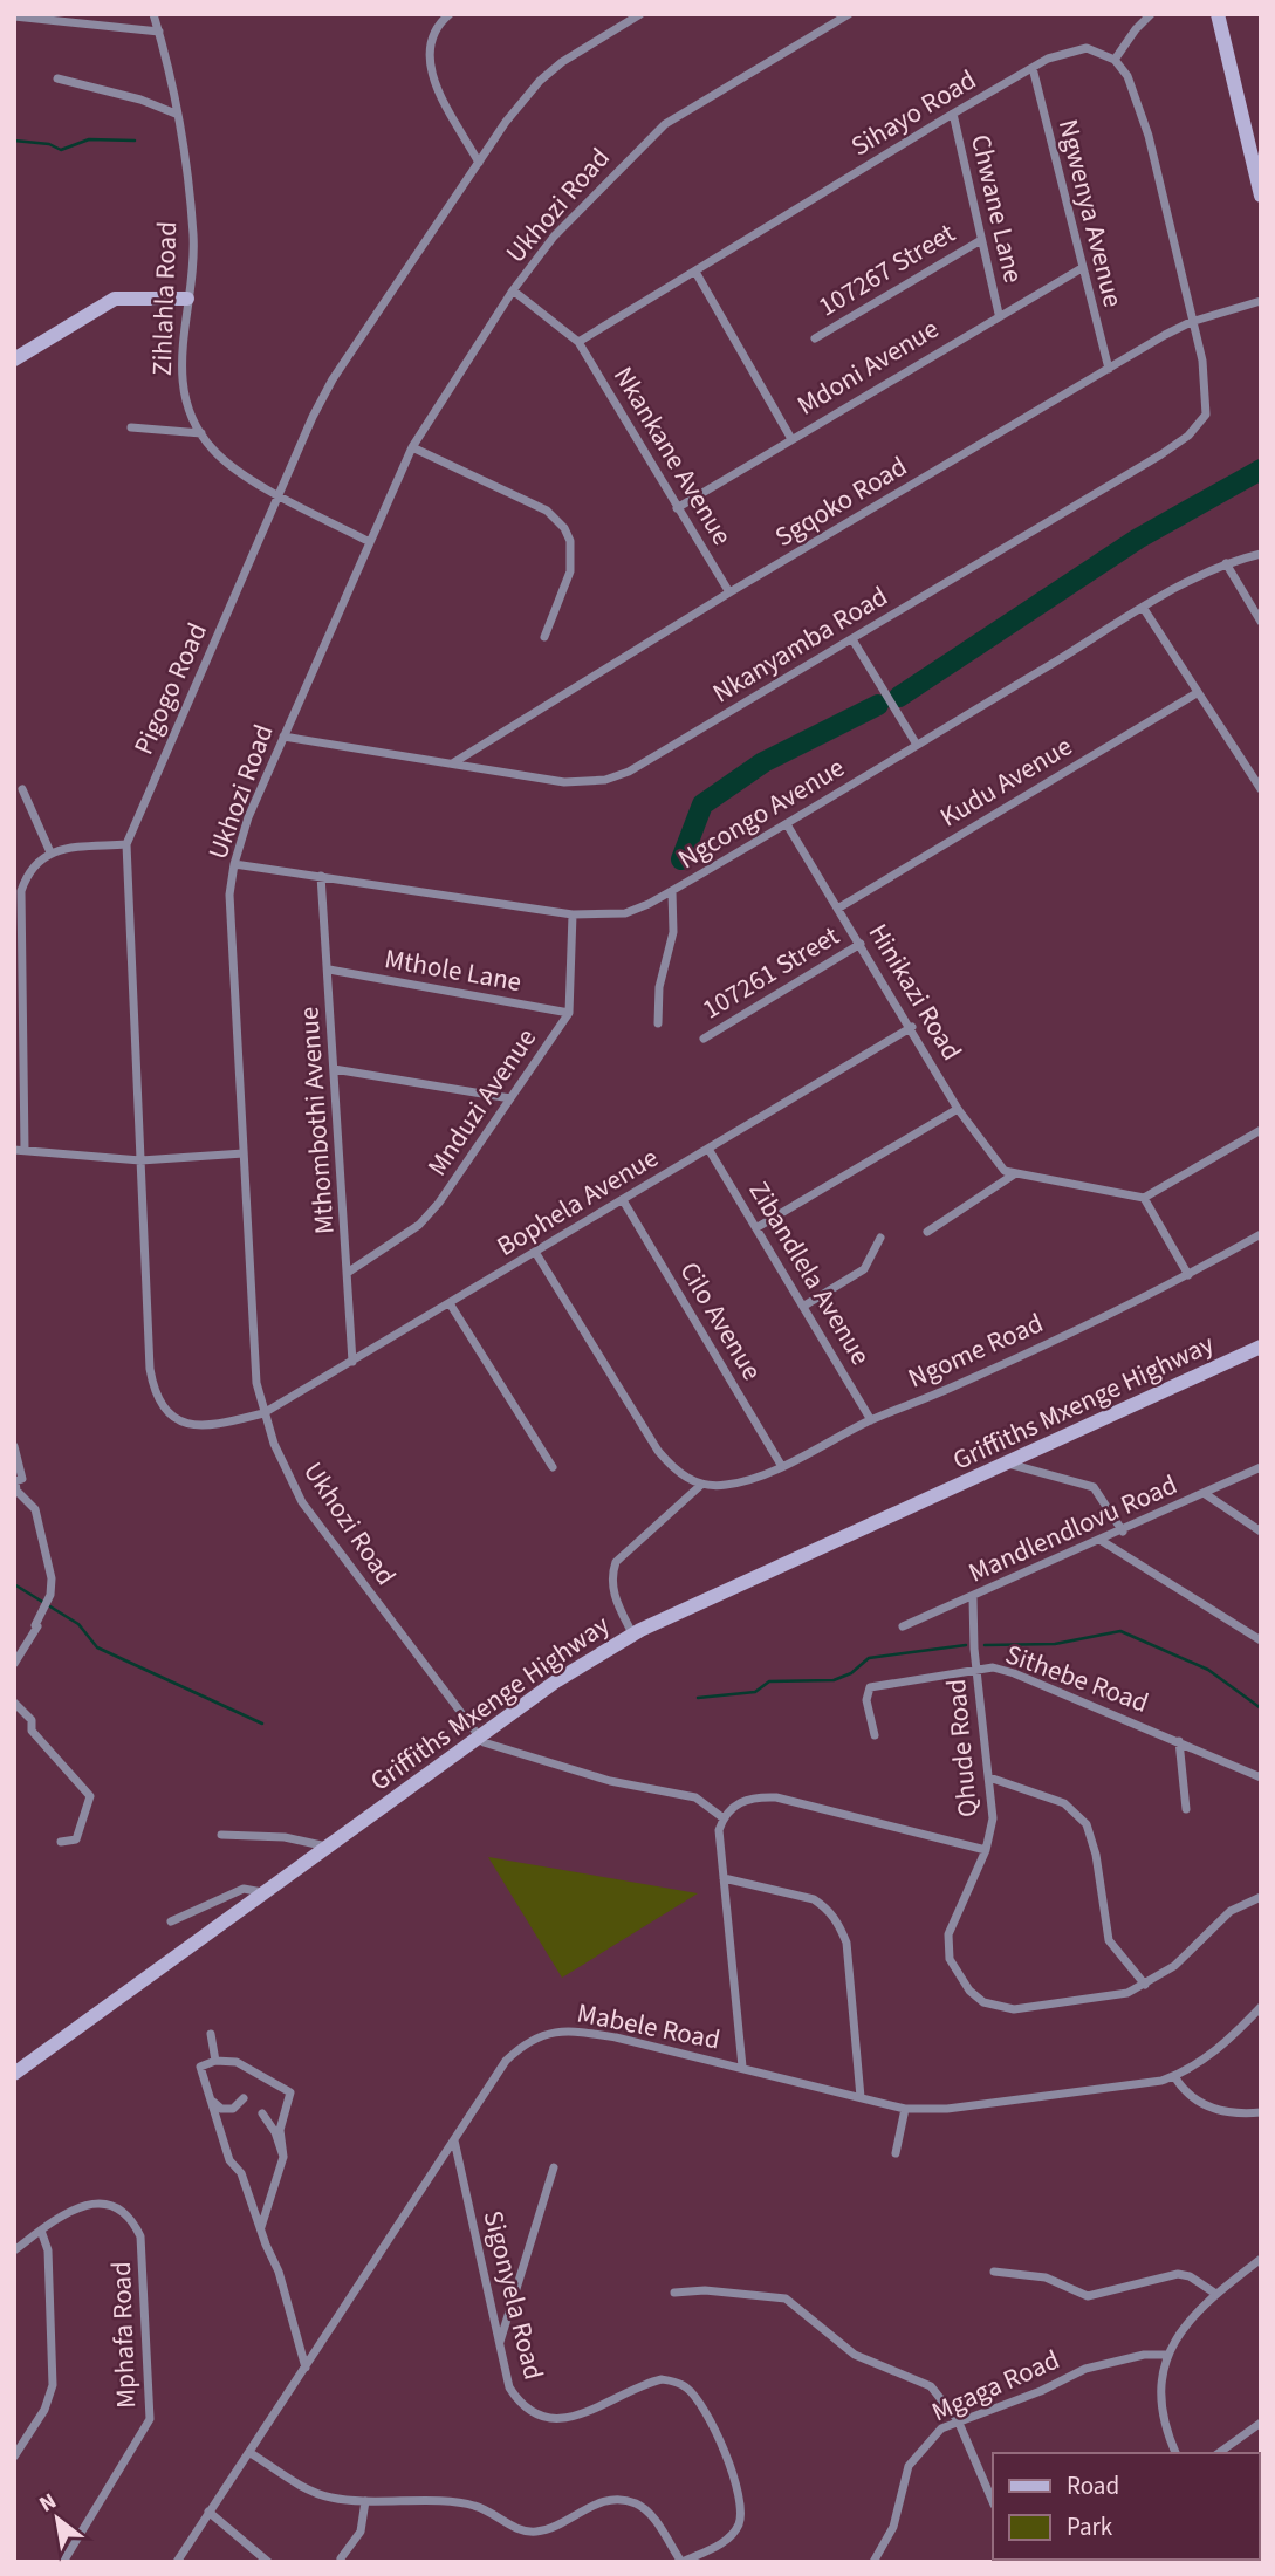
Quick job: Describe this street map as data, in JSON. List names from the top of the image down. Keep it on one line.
{"streets":{"street":["Sihayo Road","Ukhozi Road","Chwane Lane","Ngwenya Avenue","107267 Street","Zihlahla Road","Mdoni Avenue","Nkankane Avenue","Sgqoko Road","Nkanyamba Road","Pigogo Road","Kudu Avenue","Ngcongo Avenue","Mthole Lane","107261 Street","Hinikazi Road","Mnduzi Avenue","Mthombothi Avenue","Bophela Avenue","Zibandlela Avenue","Cilo Avenue","Ngome Road","Griffiths Mxenge Highway","Mandlendlovu Road","Sithebe Road","Qhude Road","Mabele Road","Sigonyela Road","Mphafa Road","Mgaga Road"]},"crossings":[["Sihayo Road","Chwane Lane"],["Sihayo Road","Ngwenya Avenue"],["Sihayo Road","Nkankane Avenue"],["Ukhozi Road","Zihlahla Road"],["Ukhozi Road","Nkanyamba Road"],["Ukhozi Road","Pigogo Road"],["Ukhozi Road","Ngcongo Avenue"],["Ukhozi Road","Bophela Avenue"],["Ukhozi Road","Griffiths Mxenge Highway"],["Chwane Lane","107267 Street"],["Chwane Lane","Mdoni Avenue"],["Ngwenya Avenue","Mdoni Avenue"],["Ngwenya Avenue","Sgqoko Road"],["Zihlahla Road","Pigogo Road"],["Mdoni Avenue","Nkankane Avenue"],["Nkankane Avenue","Sgqoko Road"],["Sgqoko Road","Nkanyamba Road"],["Pigogo Road","Bophela Avenue"],["Kudu Avenue","Hinikazi Road"],["Ngcongo Avenue","Hinikazi Road"],["Ngcongo Avenue","Mnduzi Avenue"],["Ngcongo Avenue","Mthombothi Avenue"],["Mthole Lane","Mnduzi Avenue"],["Mthole Lane","Mthombothi Avenue"],["107261 Street","Hinikazi Road"],["Hinikazi Road","Bophela Avenue"],["Mnduzi Avenue","Mthombothi Avenue"],["Mthombothi Avenue","Bophela Avenue"],["Bophela Avenue","Zibandlela Avenue"],["Bophela Avenue","Cilo Avenue"],["Zibandlela Avenue","Ngome Road"],["Cilo Avenue","Ngome Road"],["Mandlendlovu Road","Qhude Road"],["Sithebe Road","Qhude Road"],["Mabele Road","Sigonyela Road"]],"legend":["Road","Park"],"north":"top left"}
